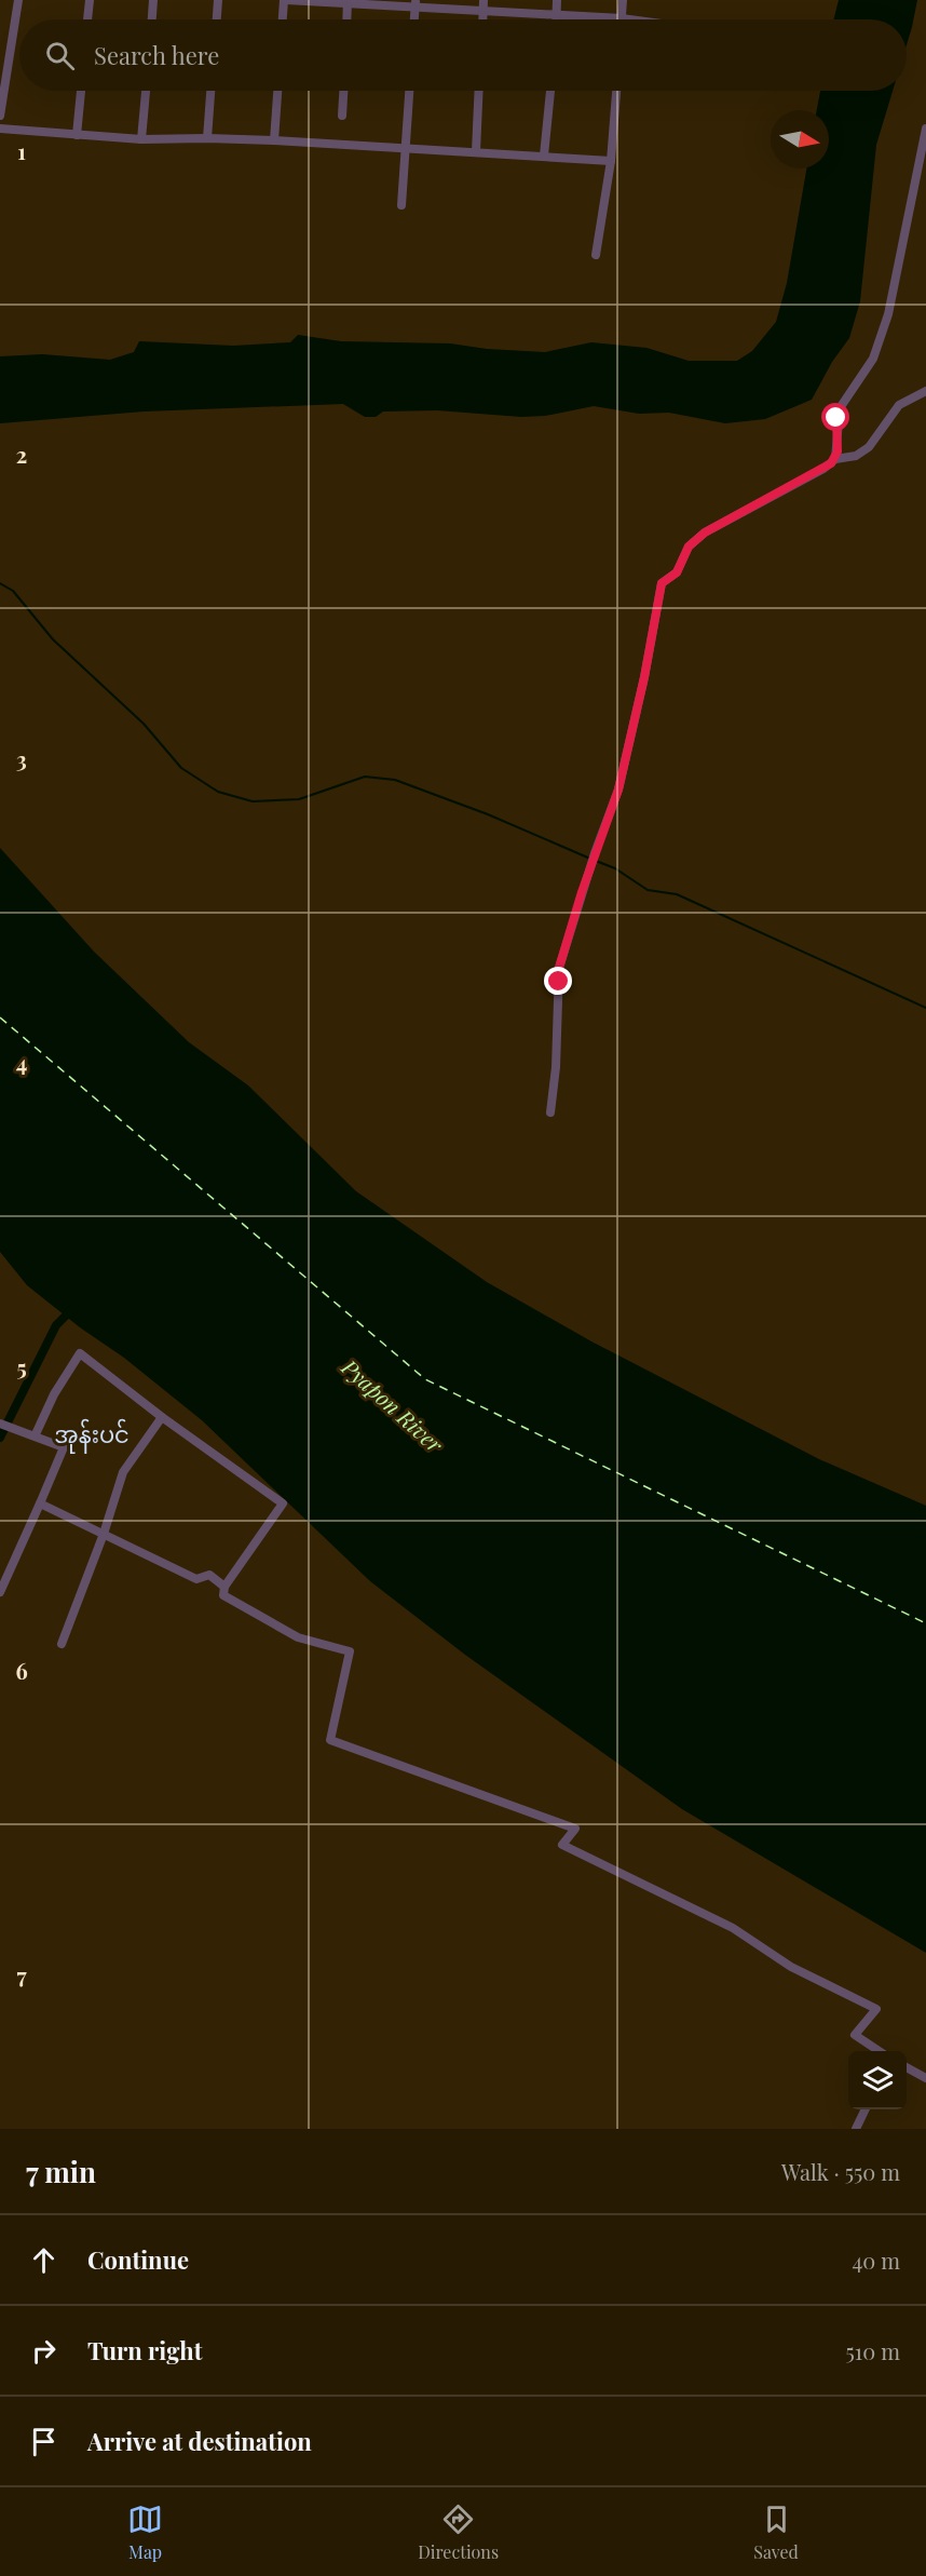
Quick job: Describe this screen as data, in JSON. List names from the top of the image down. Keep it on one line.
{"districts":["အုန်းပင်"],"water":["Pyapon River"],"north":"right","page":{"search":"Search here","heading":["7 min","Walk · 550 m"],"list":[["Continue","40 m"],["Turn right","510 m"],"Arrive at destination"],"nav":["Map","Directions","Saved"]},"grid":{"rows":["1","2","3","4","5","6","7"]}}
